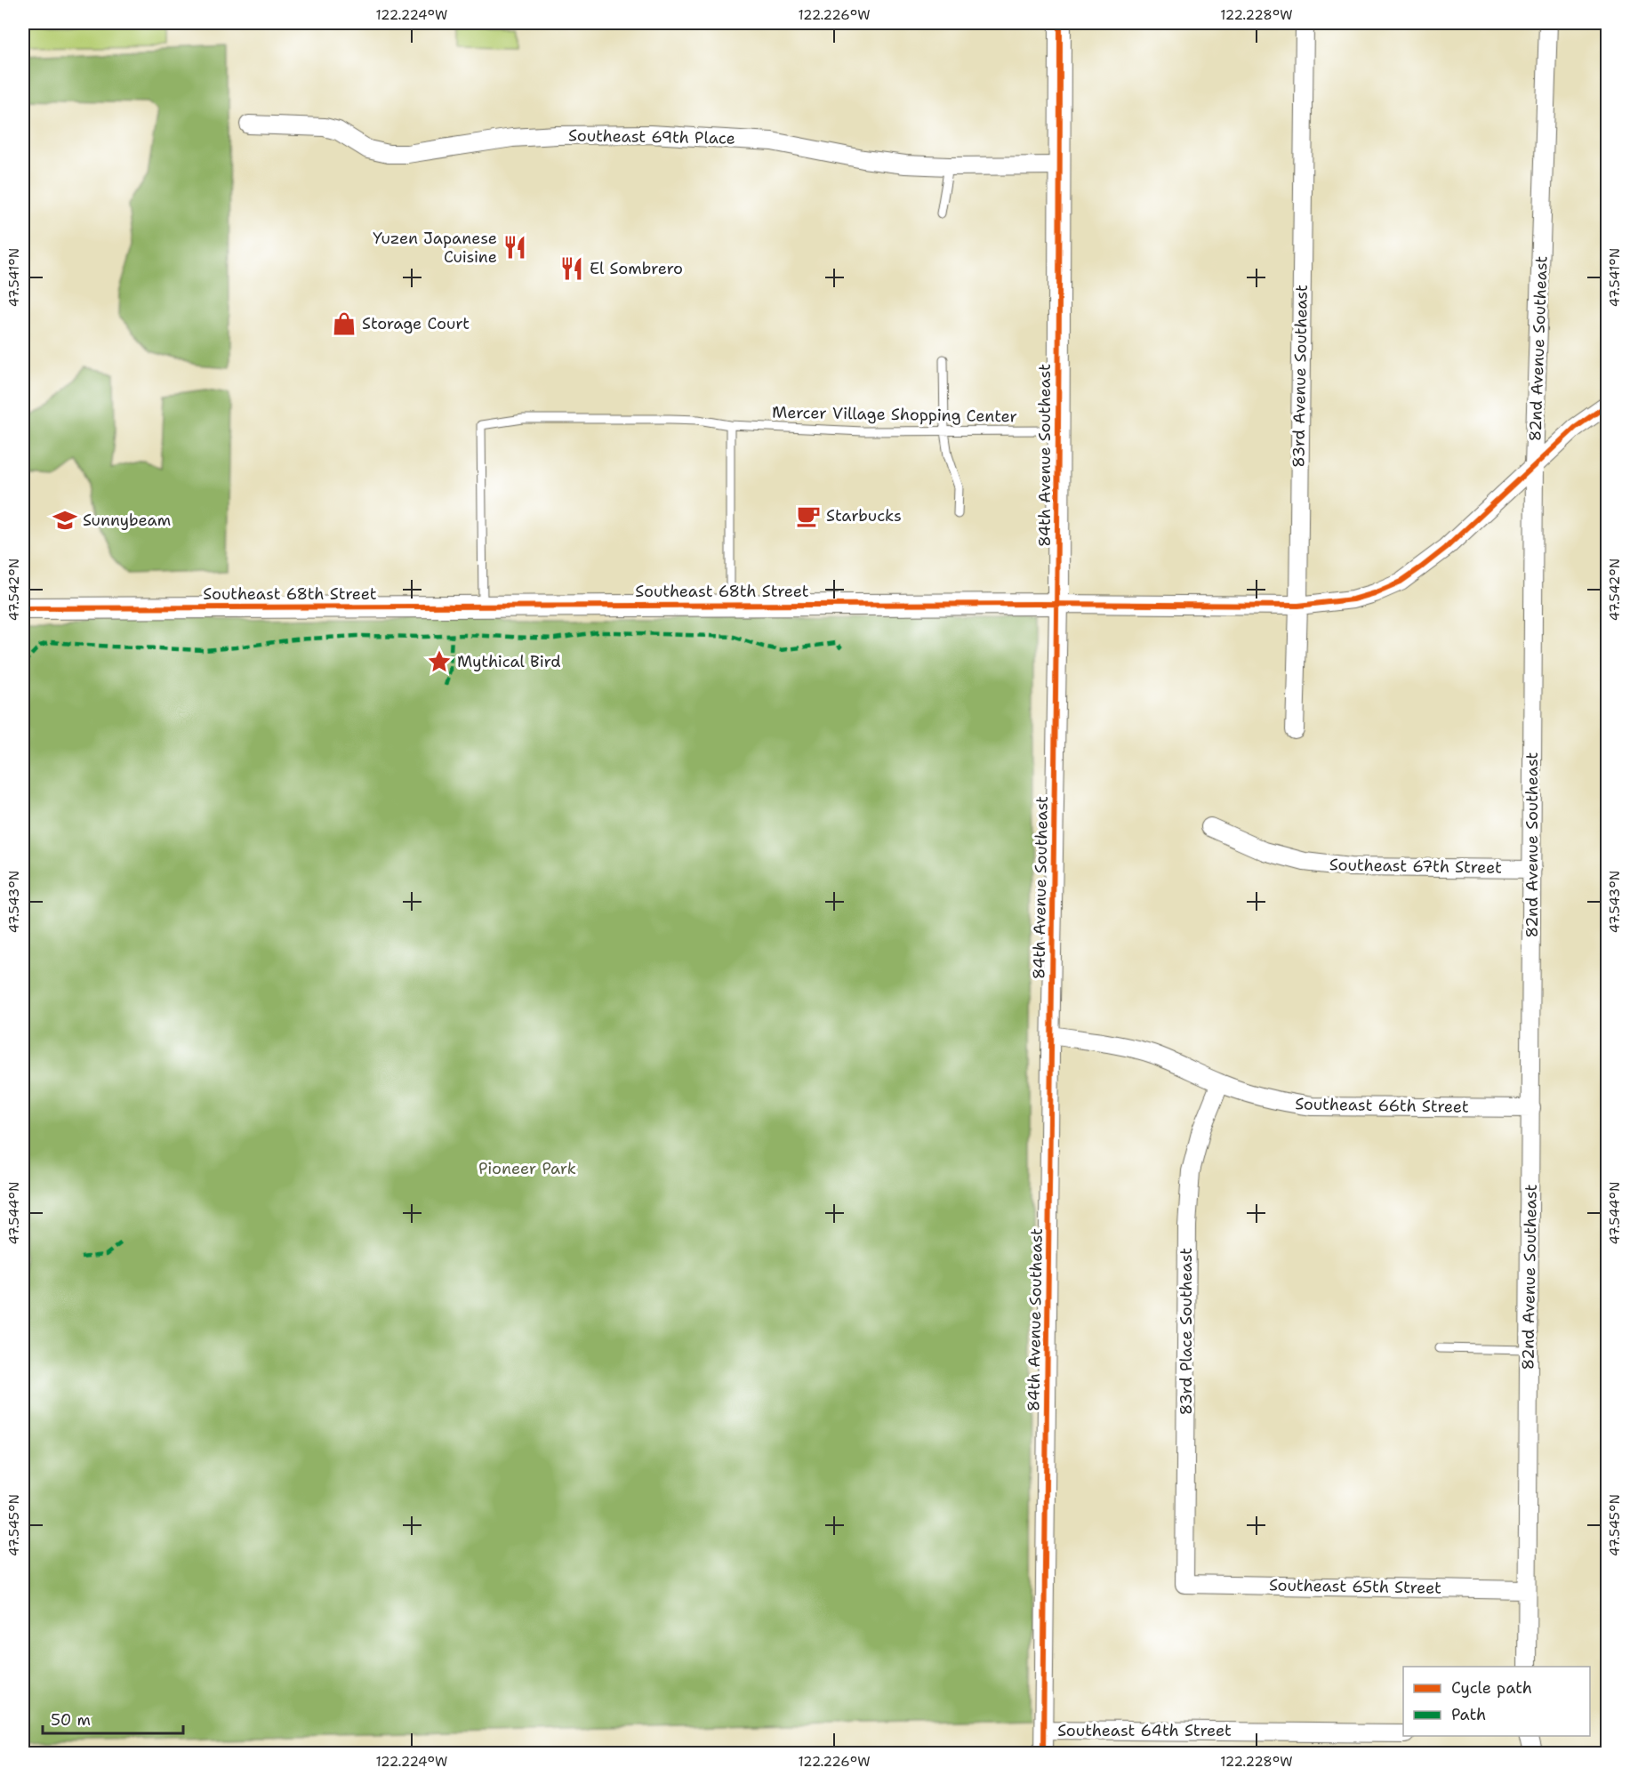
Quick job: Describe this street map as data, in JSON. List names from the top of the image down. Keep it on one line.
{"streets":{"street":["Southeast 69th Place","82nd Avenue Southeast","83rd Avenue Southeast","84th Avenue Southeast","Southeast 68th Street","Southeast 67th Street","Southeast 66th Street","83rd Place Southeast","Southeast 65th Street","Southeast 64th Street"],"lane":["Mercer Village Shopping Center"]},"crossings":[["Southeast 69th Place","84th Avenue Southeast"],["82nd Avenue Southeast","Southeast 68th Street"],["82nd Avenue Southeast","Southeast 67th Street"],["82nd Avenue Southeast","Southeast 66th Street"],["82nd Avenue Southeast","Southeast 65th Street"],["83rd Avenue Southeast","Southeast 68th Street"],["Mercer Village Shopping Center","84th Avenue Southeast"],["Mercer Village Shopping Center","Southeast 68th Street"],["84th Avenue Southeast","Southeast 68th Street"],["84th Avenue Southeast","Southeast 66th Street"],["84th Avenue Southeast","Southeast 64th Street"],["Southeast 66th Street","83rd Place Southeast"],["83rd Place Southeast","Southeast 65th Street"]],"parks":["Pioneer Park"],"places":{"restaurant":["Yuzen Japanese Cuisine","El Sombrero"],"shop":["Storage Court"],"cafe":["Starbucks"],"school or university":["Sunnybeam"],"place":["Mythical Bird"]},"legend":["Cycle path","Path"],"scale_bar":"50 m","coordinates":["122.224°W","122.226°W","122.228°W","47.541°N","47.542°N","47.543°N","47.544°N","47.545°N"]}
